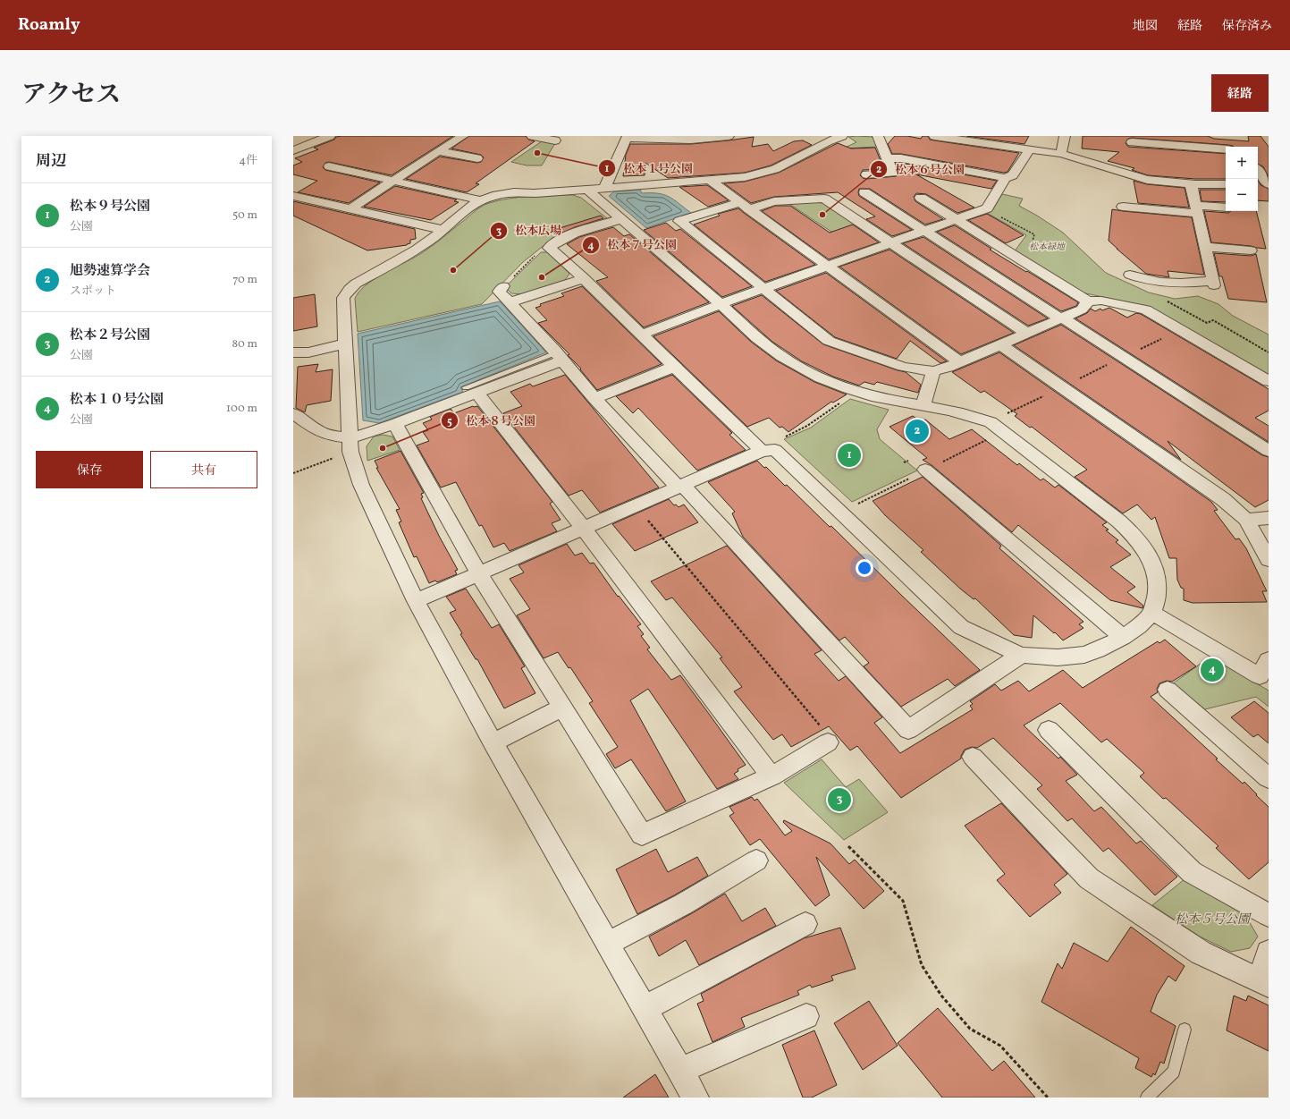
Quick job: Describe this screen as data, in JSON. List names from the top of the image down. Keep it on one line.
{"parks":["松本緑地","松本５号公園"],"places":["松本１号公園","松本６号公園","松本広場","松本７号公園","松本８号公園"],"page":{"header":"Roamly","nav":["地図","経路","保存済み"],"title":"アクセス","buttons":["経路",["保存","共有"]],"heading":["周辺","4件"],"map_buttons":["+","−"],"list":[{"mark":"1","name":"松本９号公園","note":"公園","value":"50 m"},{"mark":"2","name":"旭勢速算学会","note":"スポット","value":"70 m"},{"mark":"3","name":"松本２号公園","note":"公園","value":"80 m"},{"mark":"4","name":"松本１０号公園","note":"公園","value":"100 m"}],"pins":["2","1","4","3"]}}
